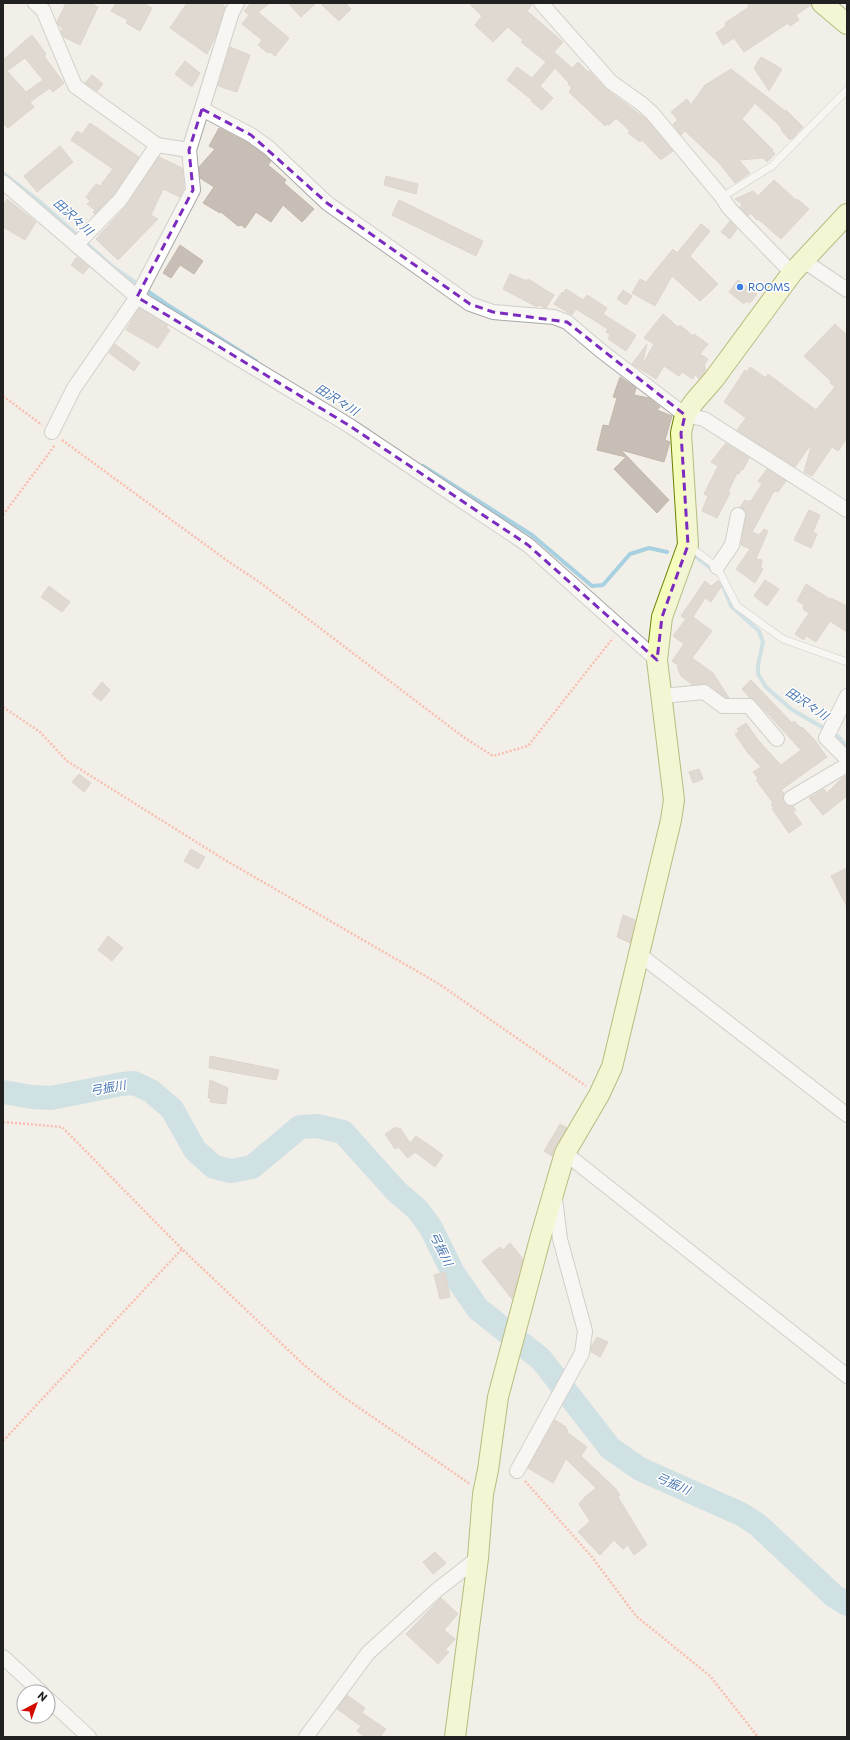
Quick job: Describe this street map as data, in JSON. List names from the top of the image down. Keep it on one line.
{"water":["田沢々川","弓振川"],"places":["ROOMS"],"north":"top right"}
